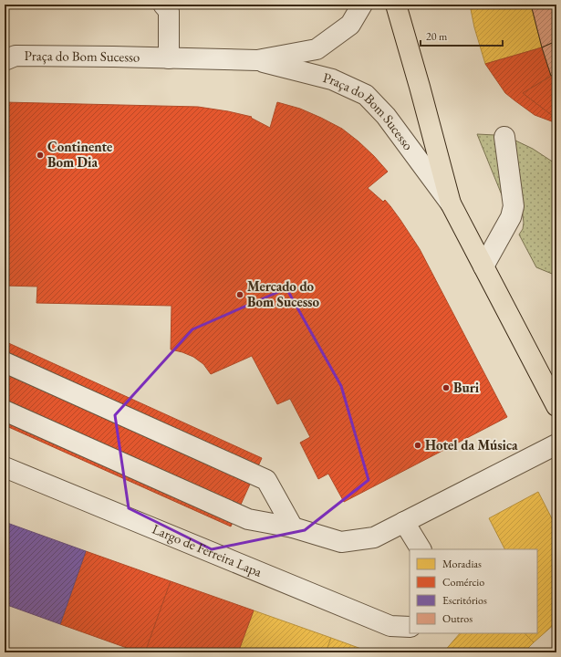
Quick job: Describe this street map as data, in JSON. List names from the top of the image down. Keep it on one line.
{"streets":{"main road":["Praça do Bom Sucesso"],"street":["Largo de Ferreira Lapa"]},"places":["Continente Bom Dia","Mercado do Bom Sucesso","Buri","Hotel da Música"],"legend":["Moradias","Comércio","Escritórios","Outros"],"scale_bar":"20 m"}
